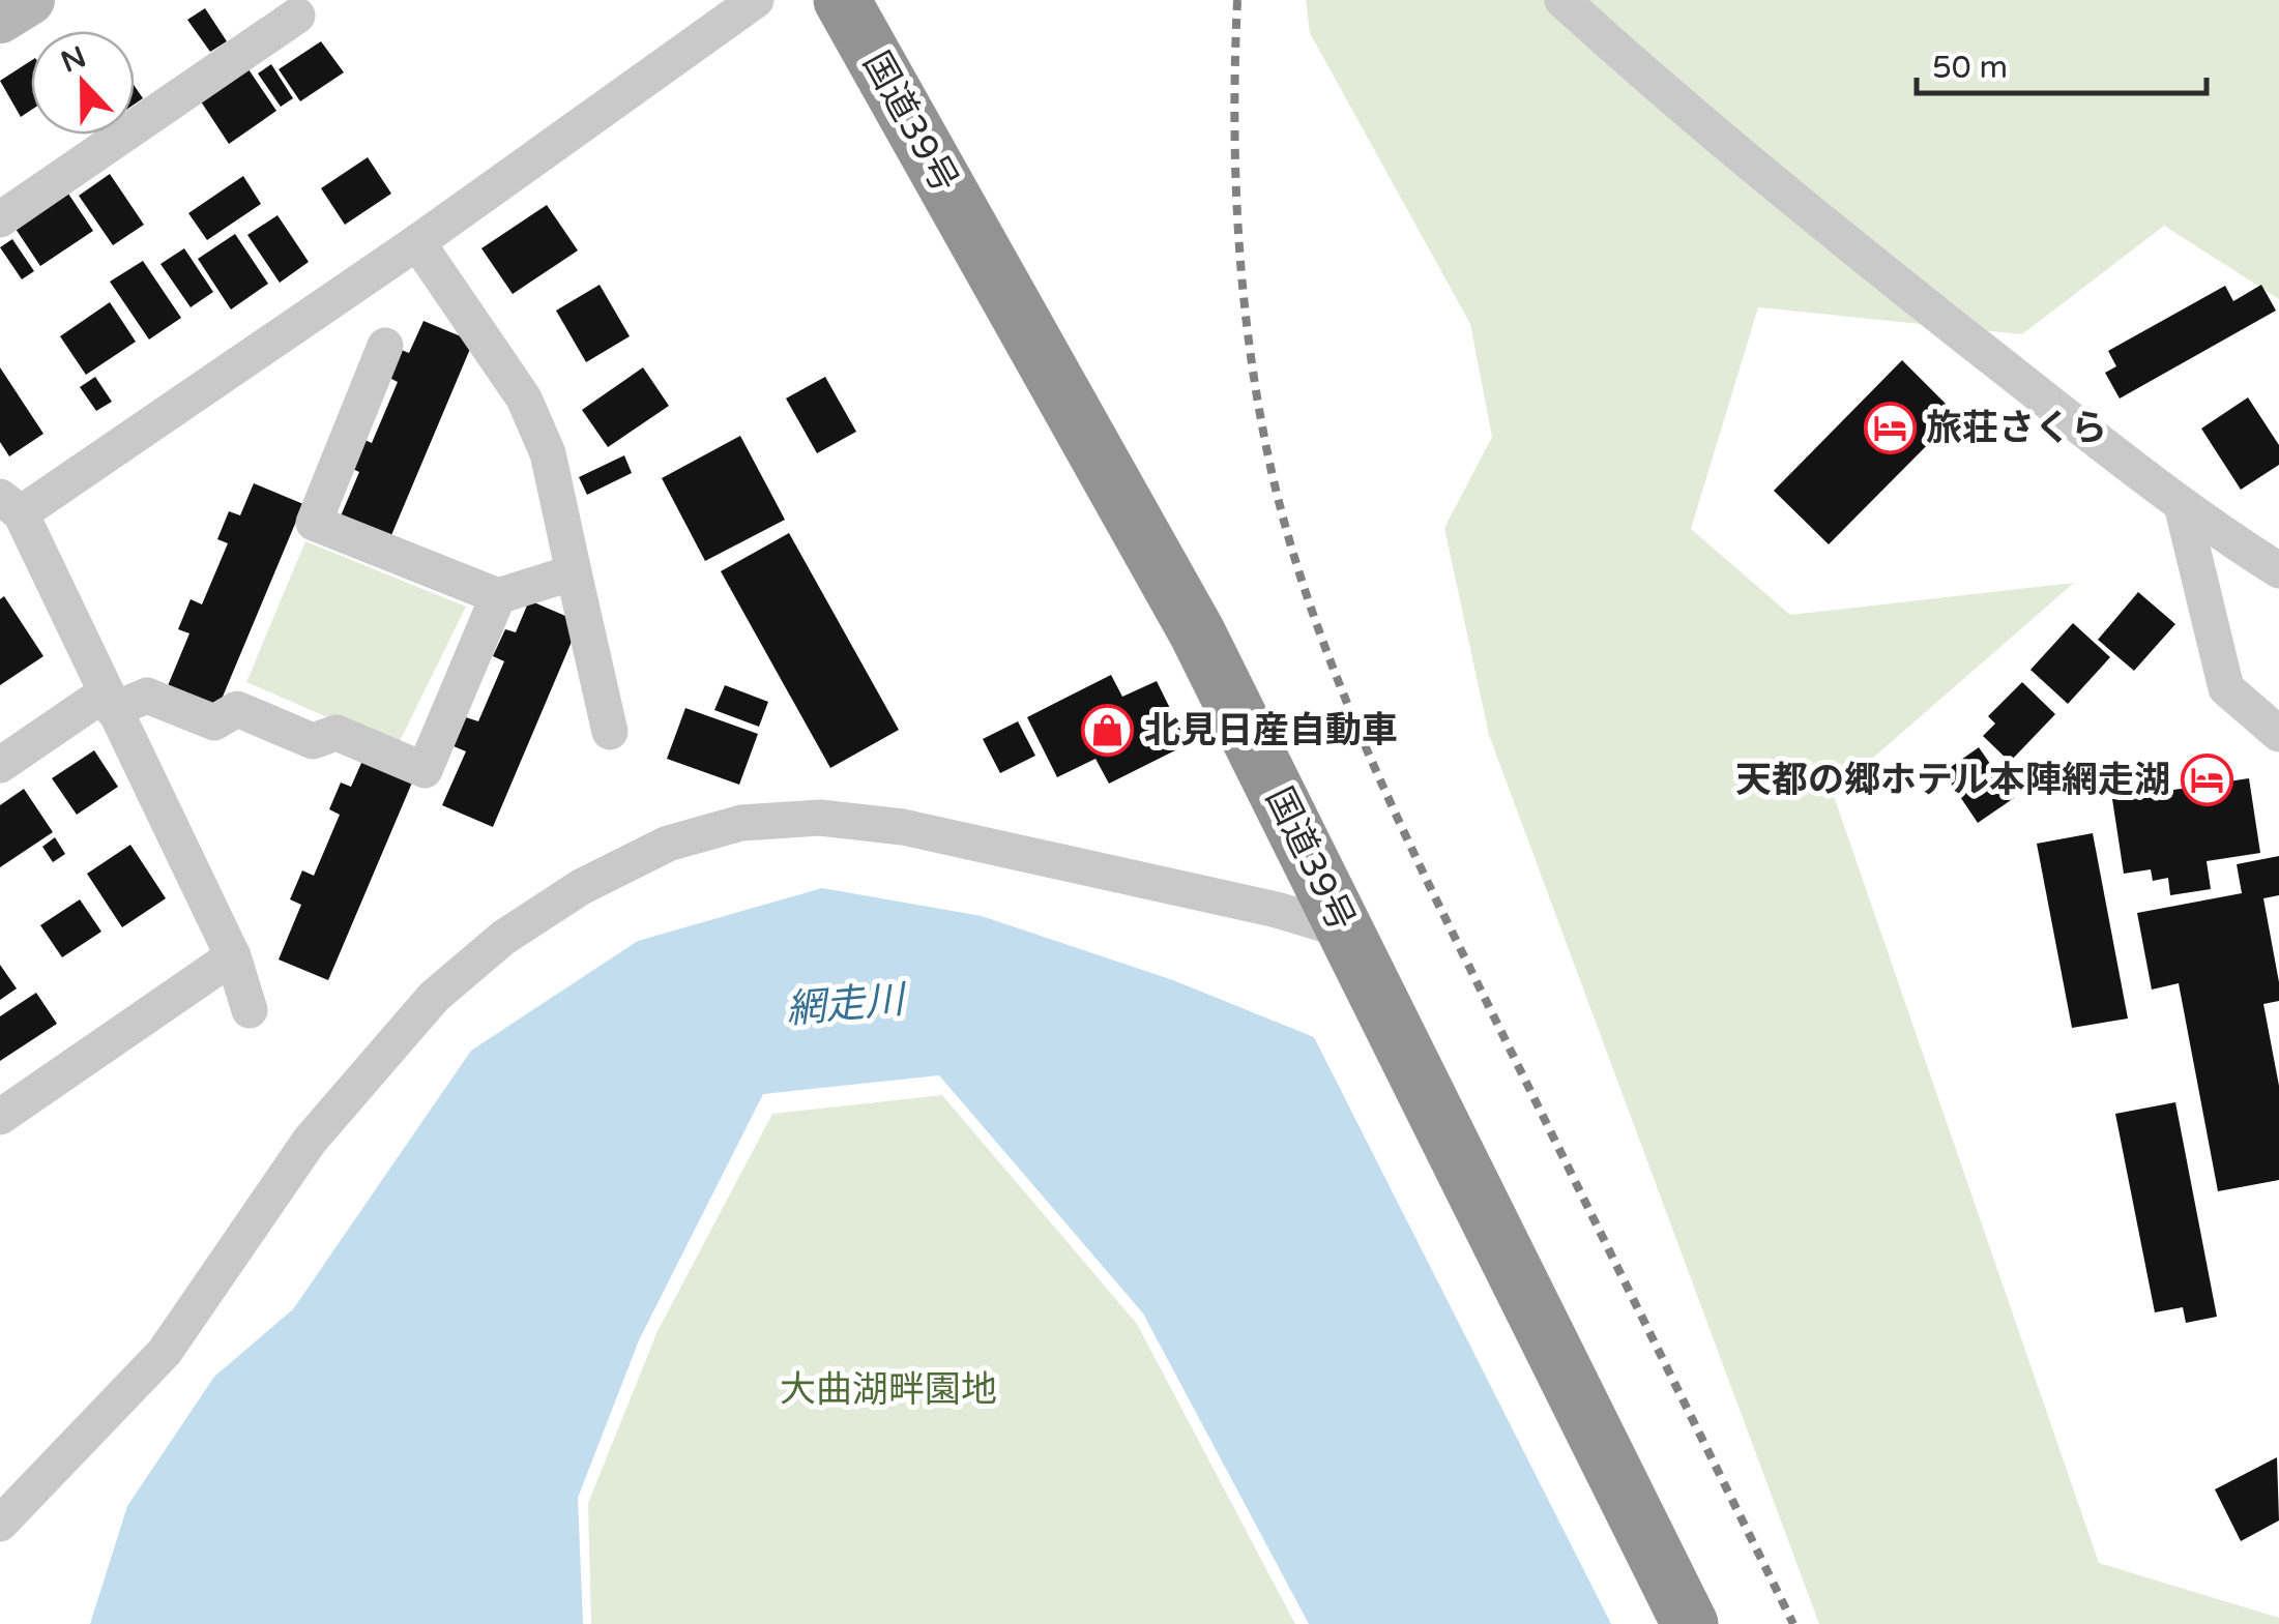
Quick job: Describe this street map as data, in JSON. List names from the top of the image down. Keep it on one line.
{"streets":{"highway":["国道39号"]},"water":["網走川"],"parks":["大曲湖畔園地"],"places":{"hotel":["旅荘さくら","天都の郷ホテル本陣網走湖"],"shop":["北見日産自動車"]},"scale_bar":"50 m","north":"top"}
